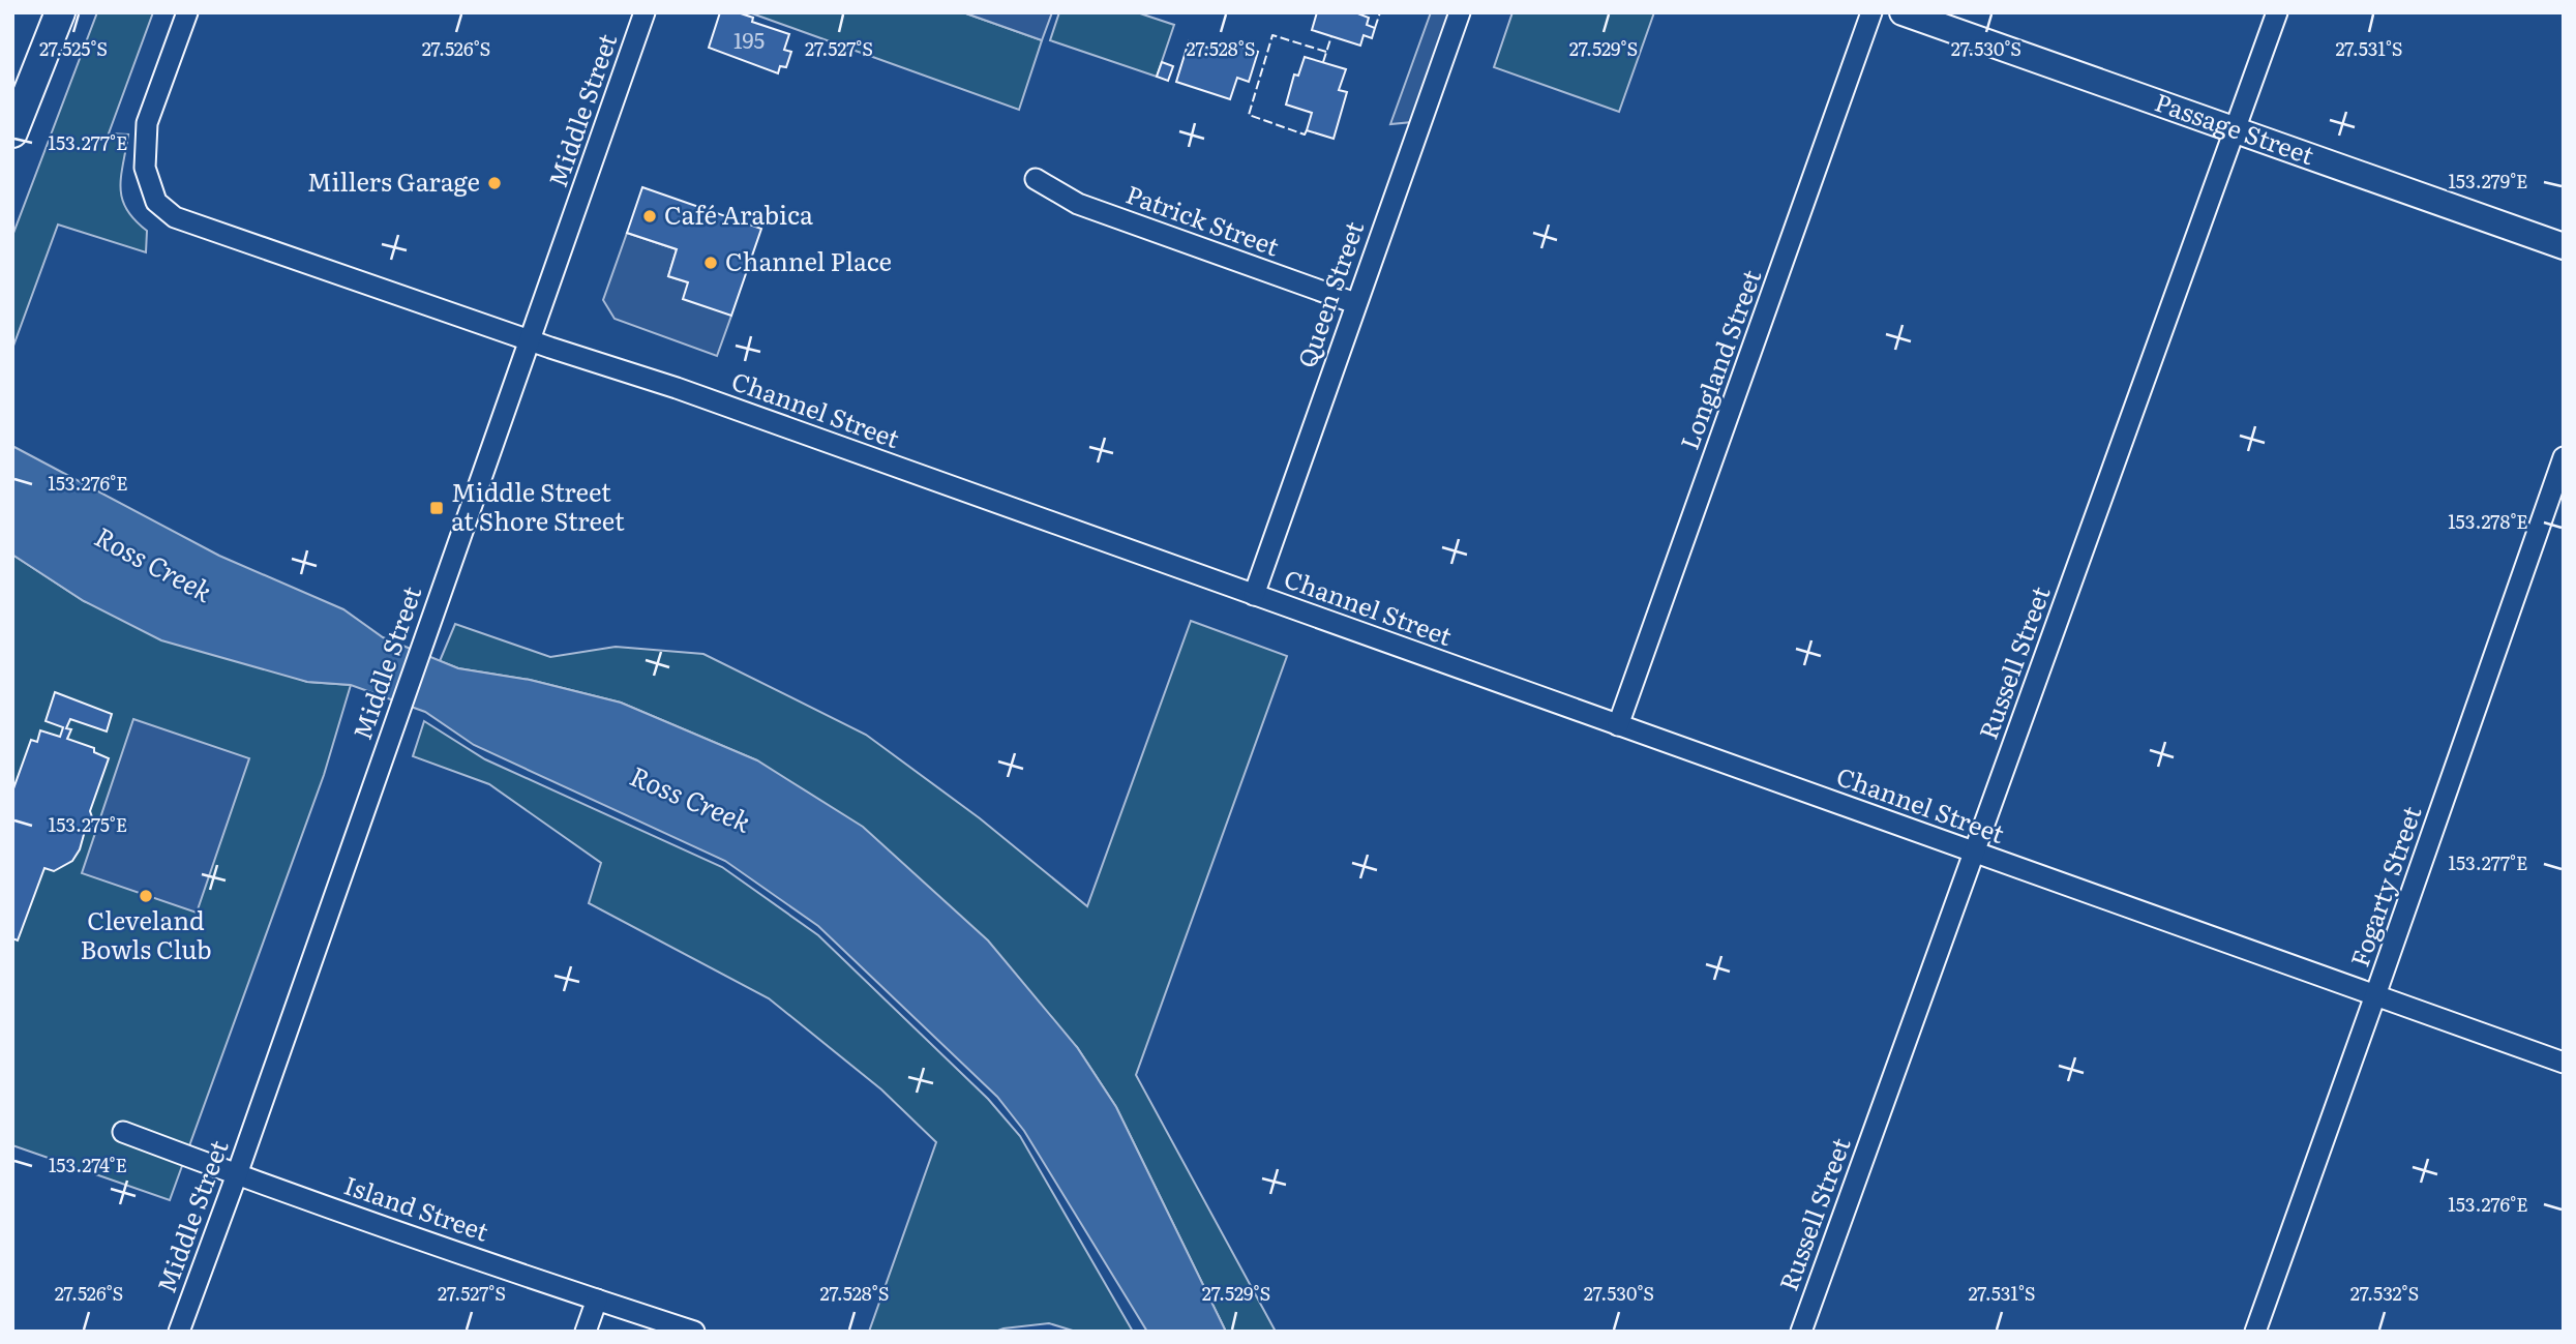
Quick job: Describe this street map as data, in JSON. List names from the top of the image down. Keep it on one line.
{"streets":{"street":["Middle Street","Passage Street","Patrick Street","Queen Street","Longland Street","Channel Street","Russell Street","Fogarty Street","Island Street"]},"crossings":[["Middle Street","Channel Street"],["Middle Street","Island Street"],["Passage Street","Russell Street"],["Patrick Street","Queen Street"],["Queen Street","Channel Street"],["Longland Street","Channel Street"],["Channel Street","Russell Street"],["Channel Street","Fogarty Street"]],"water":["Ross Creek"],"places":{"other":["Millers Garage","Café Arabica","Channel Place","Cleveland Bowls Club"],"transit":["Middle Street at Shore Street"]},"house_numbers":["195"],"coordinates":["27.525°S","27.526°S","27.527°S","27.528°S","27.529°S","27.530°S","27.531°S","153.277°E","153.279°E","153.276°E","153.278°E","153.275°E","153.274°E","27.532°S"]}
